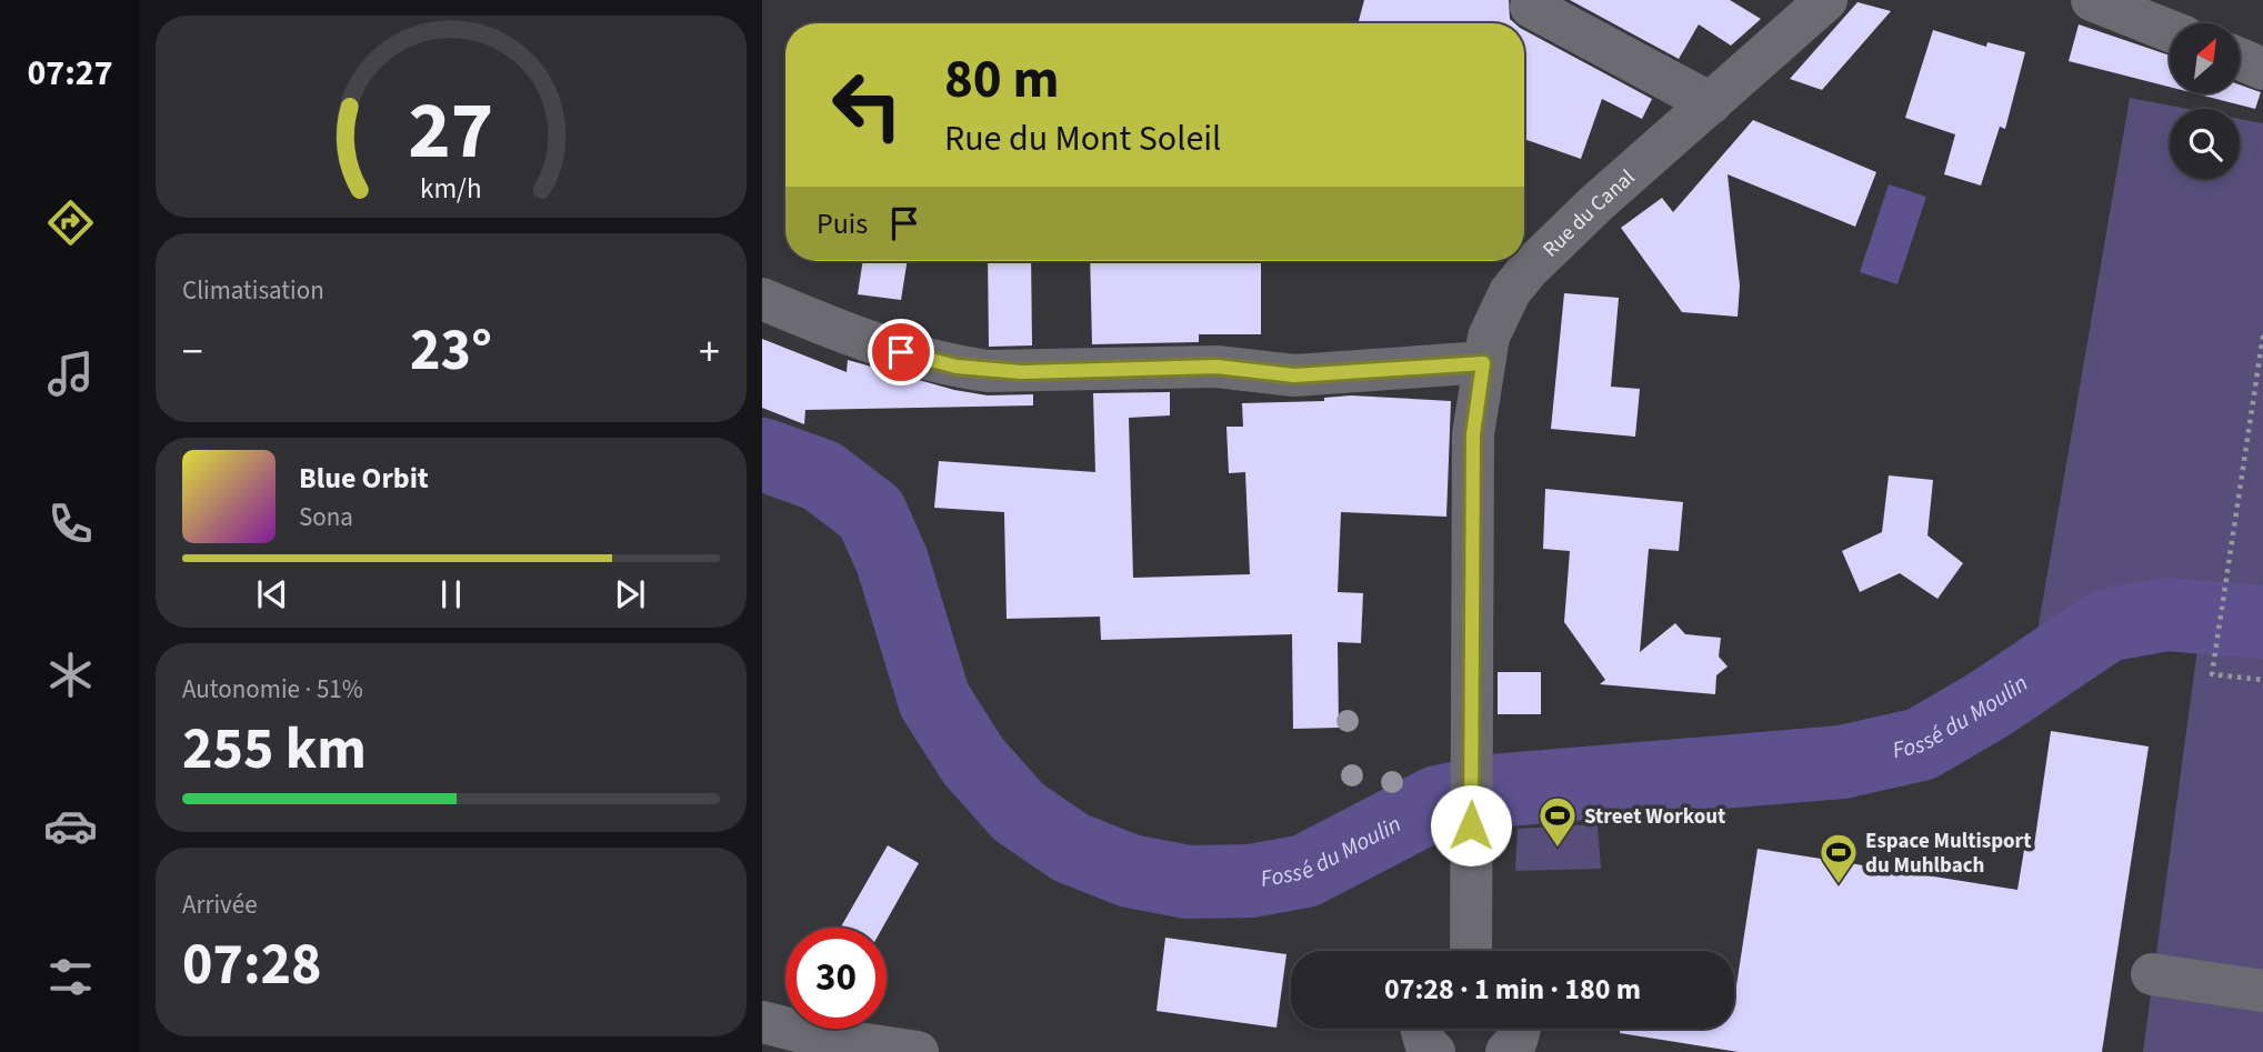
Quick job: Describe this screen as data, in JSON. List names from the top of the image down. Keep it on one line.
{"streets":{"street":["Rue du Canal"]},"water":["Fossé du Moulin"],"places":{"sports":["Street Workout","Espace Multisport du Muhlbach"]},"north":"top right","page":{"tabs":"07:27","turn":["80 m","Rue du Mont Soleil"],"then":"Puis","tile":["Climatisation",["Autonomie · 51%","255 km"],["Arrivée","07:28"]],"heat":["−","23°","+"],"song":["Blue Orbit","Sona"],"limit":"30","trip":"07:28 · 1 min · 180 m","gauge":["27","km/h"]}}
